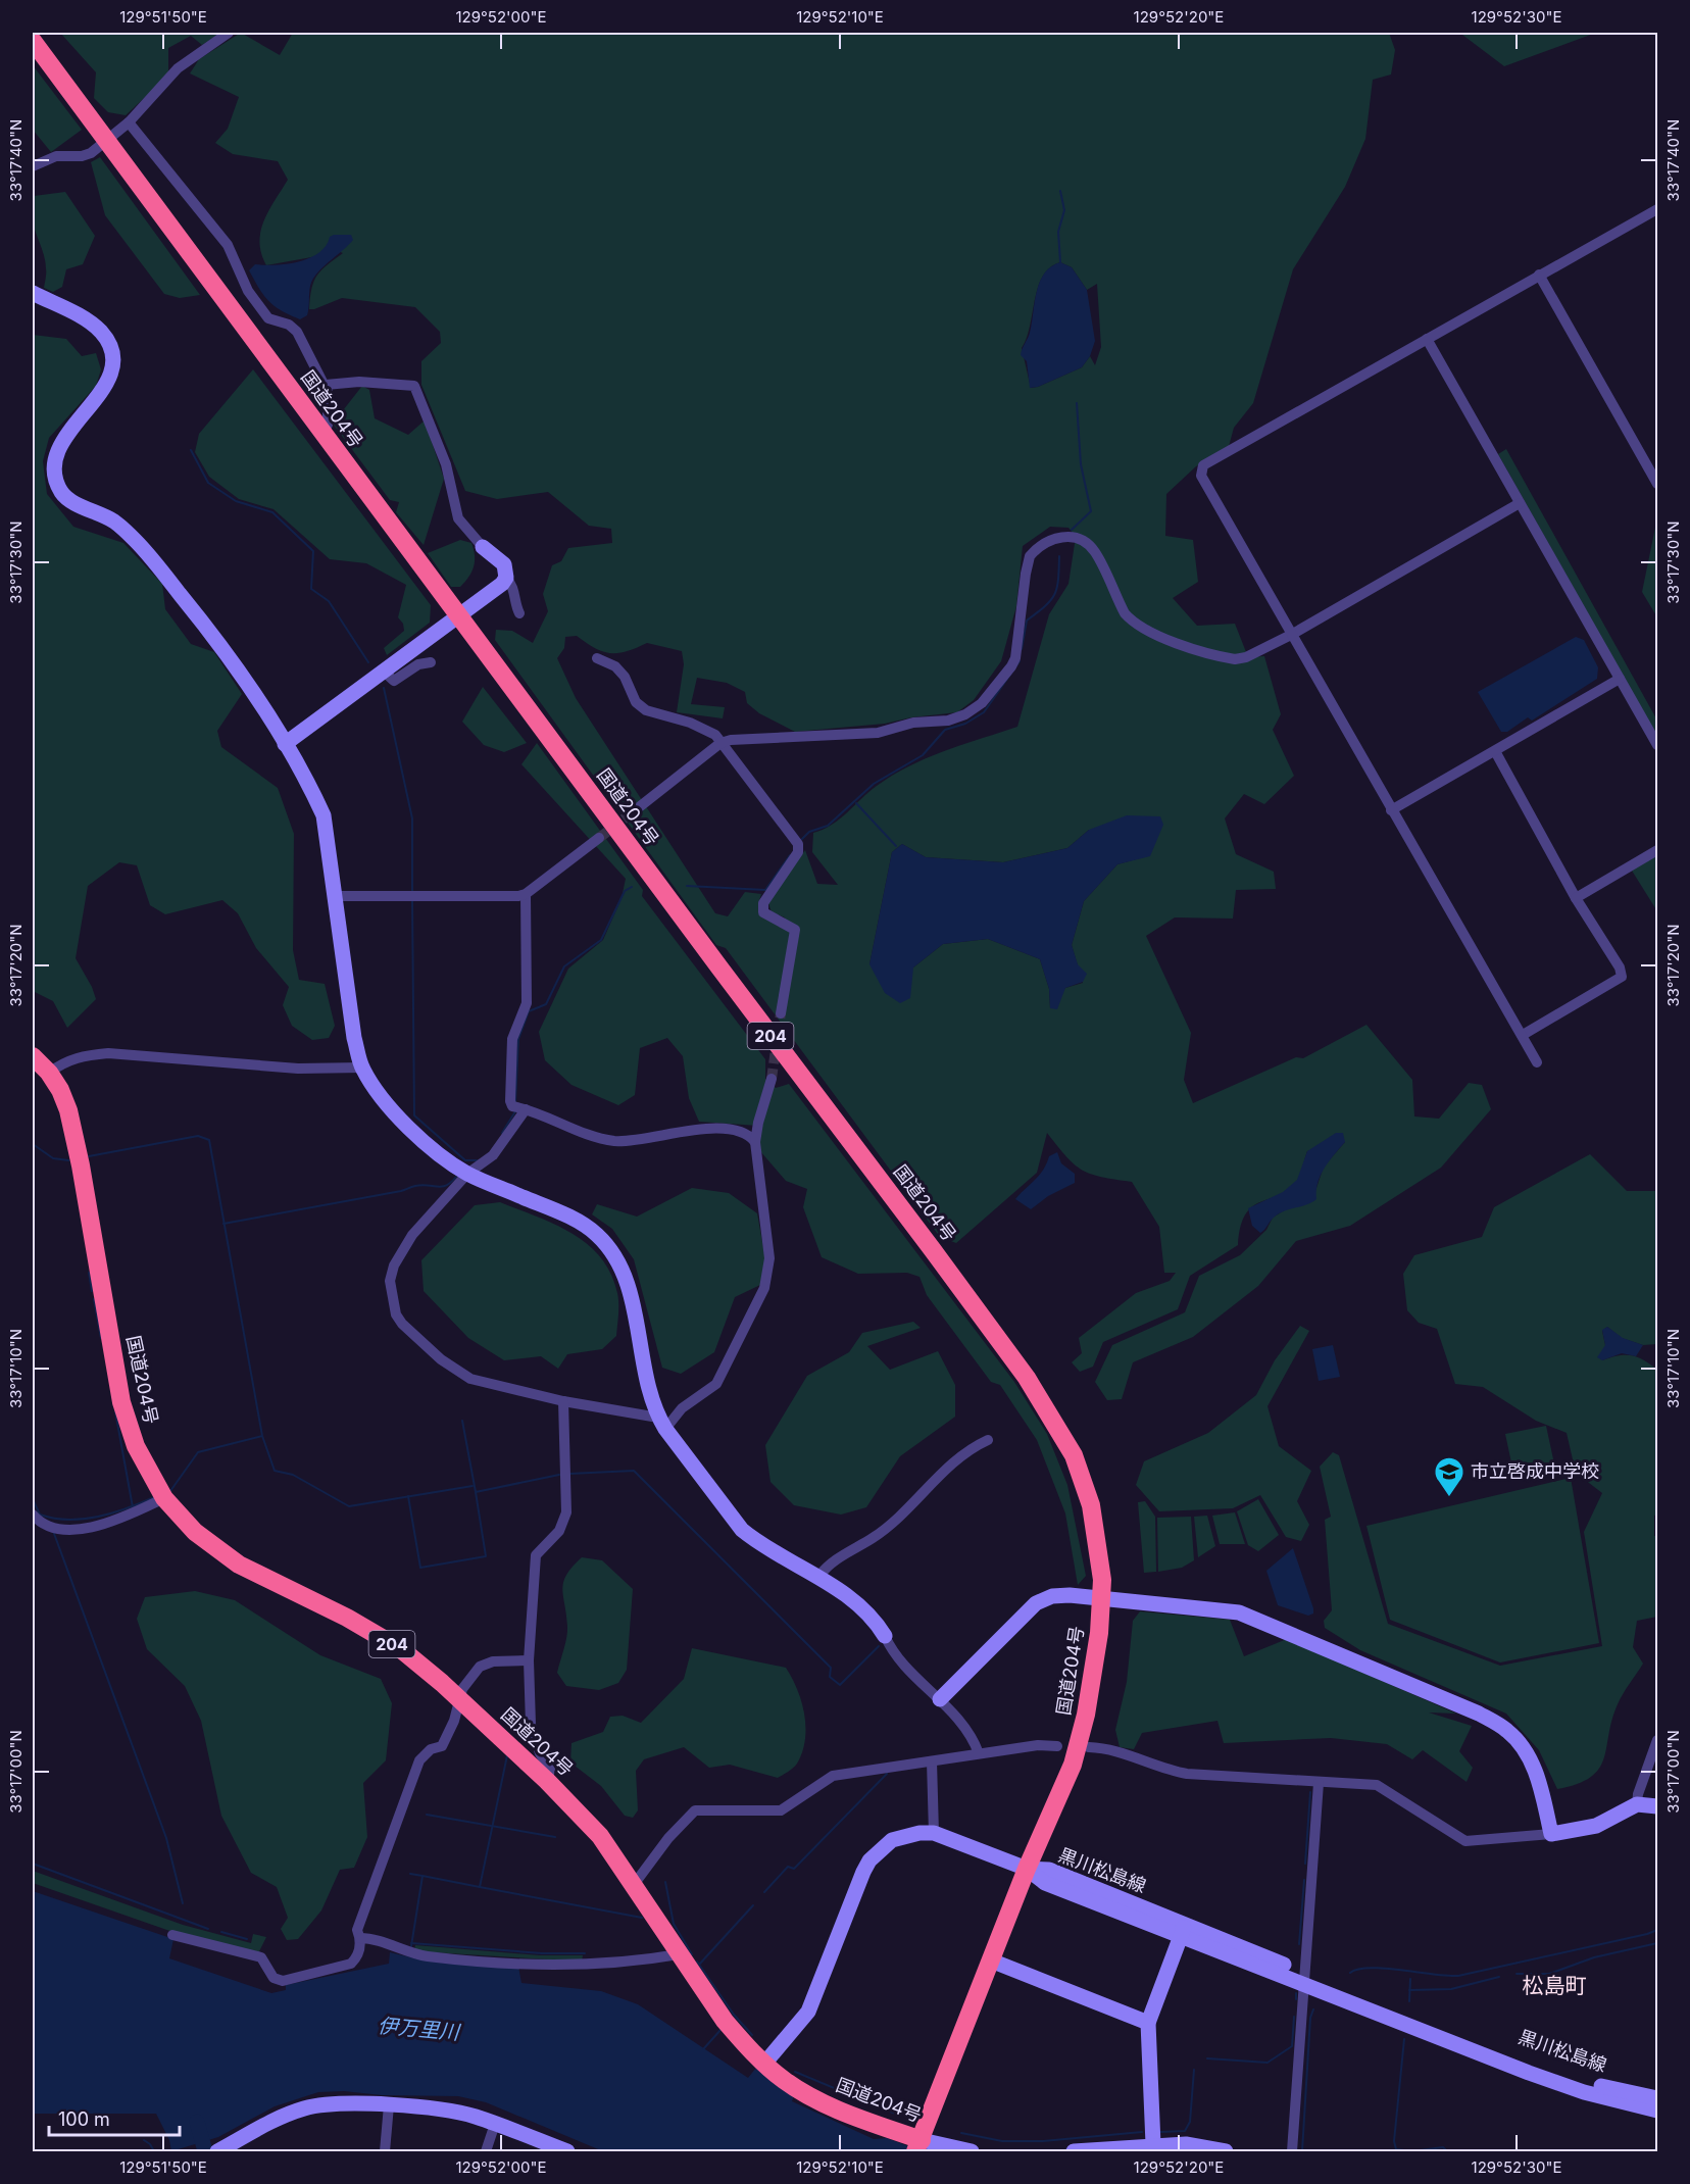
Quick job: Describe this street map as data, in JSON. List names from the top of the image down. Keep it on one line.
{"streets":{"highway":["国道204号","204"],"street":["黒川松島線"]},"crossings":[["国道204号","黒川松島線"]],"districts":["松島町"],"water":["伊万里川"],"places":{"school or university":["市立啓成中学校"]},"scale_bar":"100 m","coordinates":["129°51'50\"E","129°52'00\"E","129°52'10\"E","129°52'20\"E","129°52'30\"E","33°17'40\"N","33°17'30\"N","33°17'20\"N","33°17'10\"N","33°17'00\"N"]}
